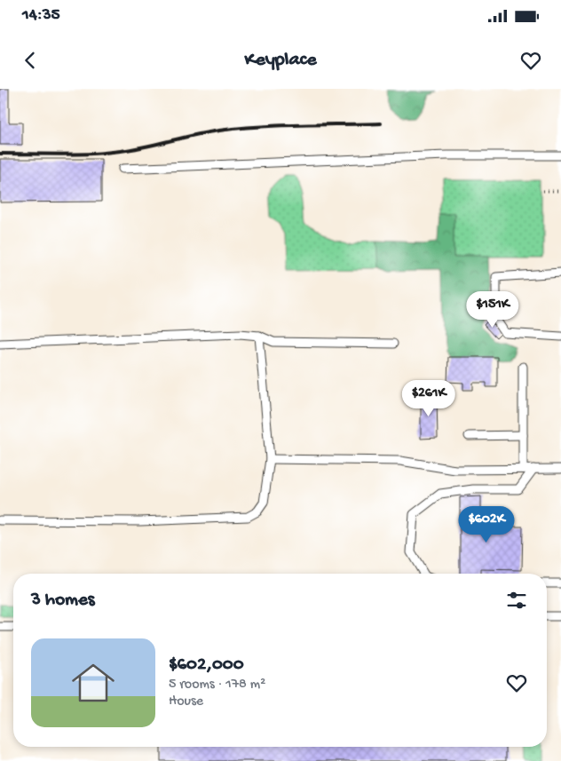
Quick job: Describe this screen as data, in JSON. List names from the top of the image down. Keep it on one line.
{"page":{"status":"14:35","header":"Keyplace","price":["$151K","$261K","$602K"],"heading":"3 homes","list":[{"name":"$602,000","note":"5 rooms · 178 m² · House"}]}}
